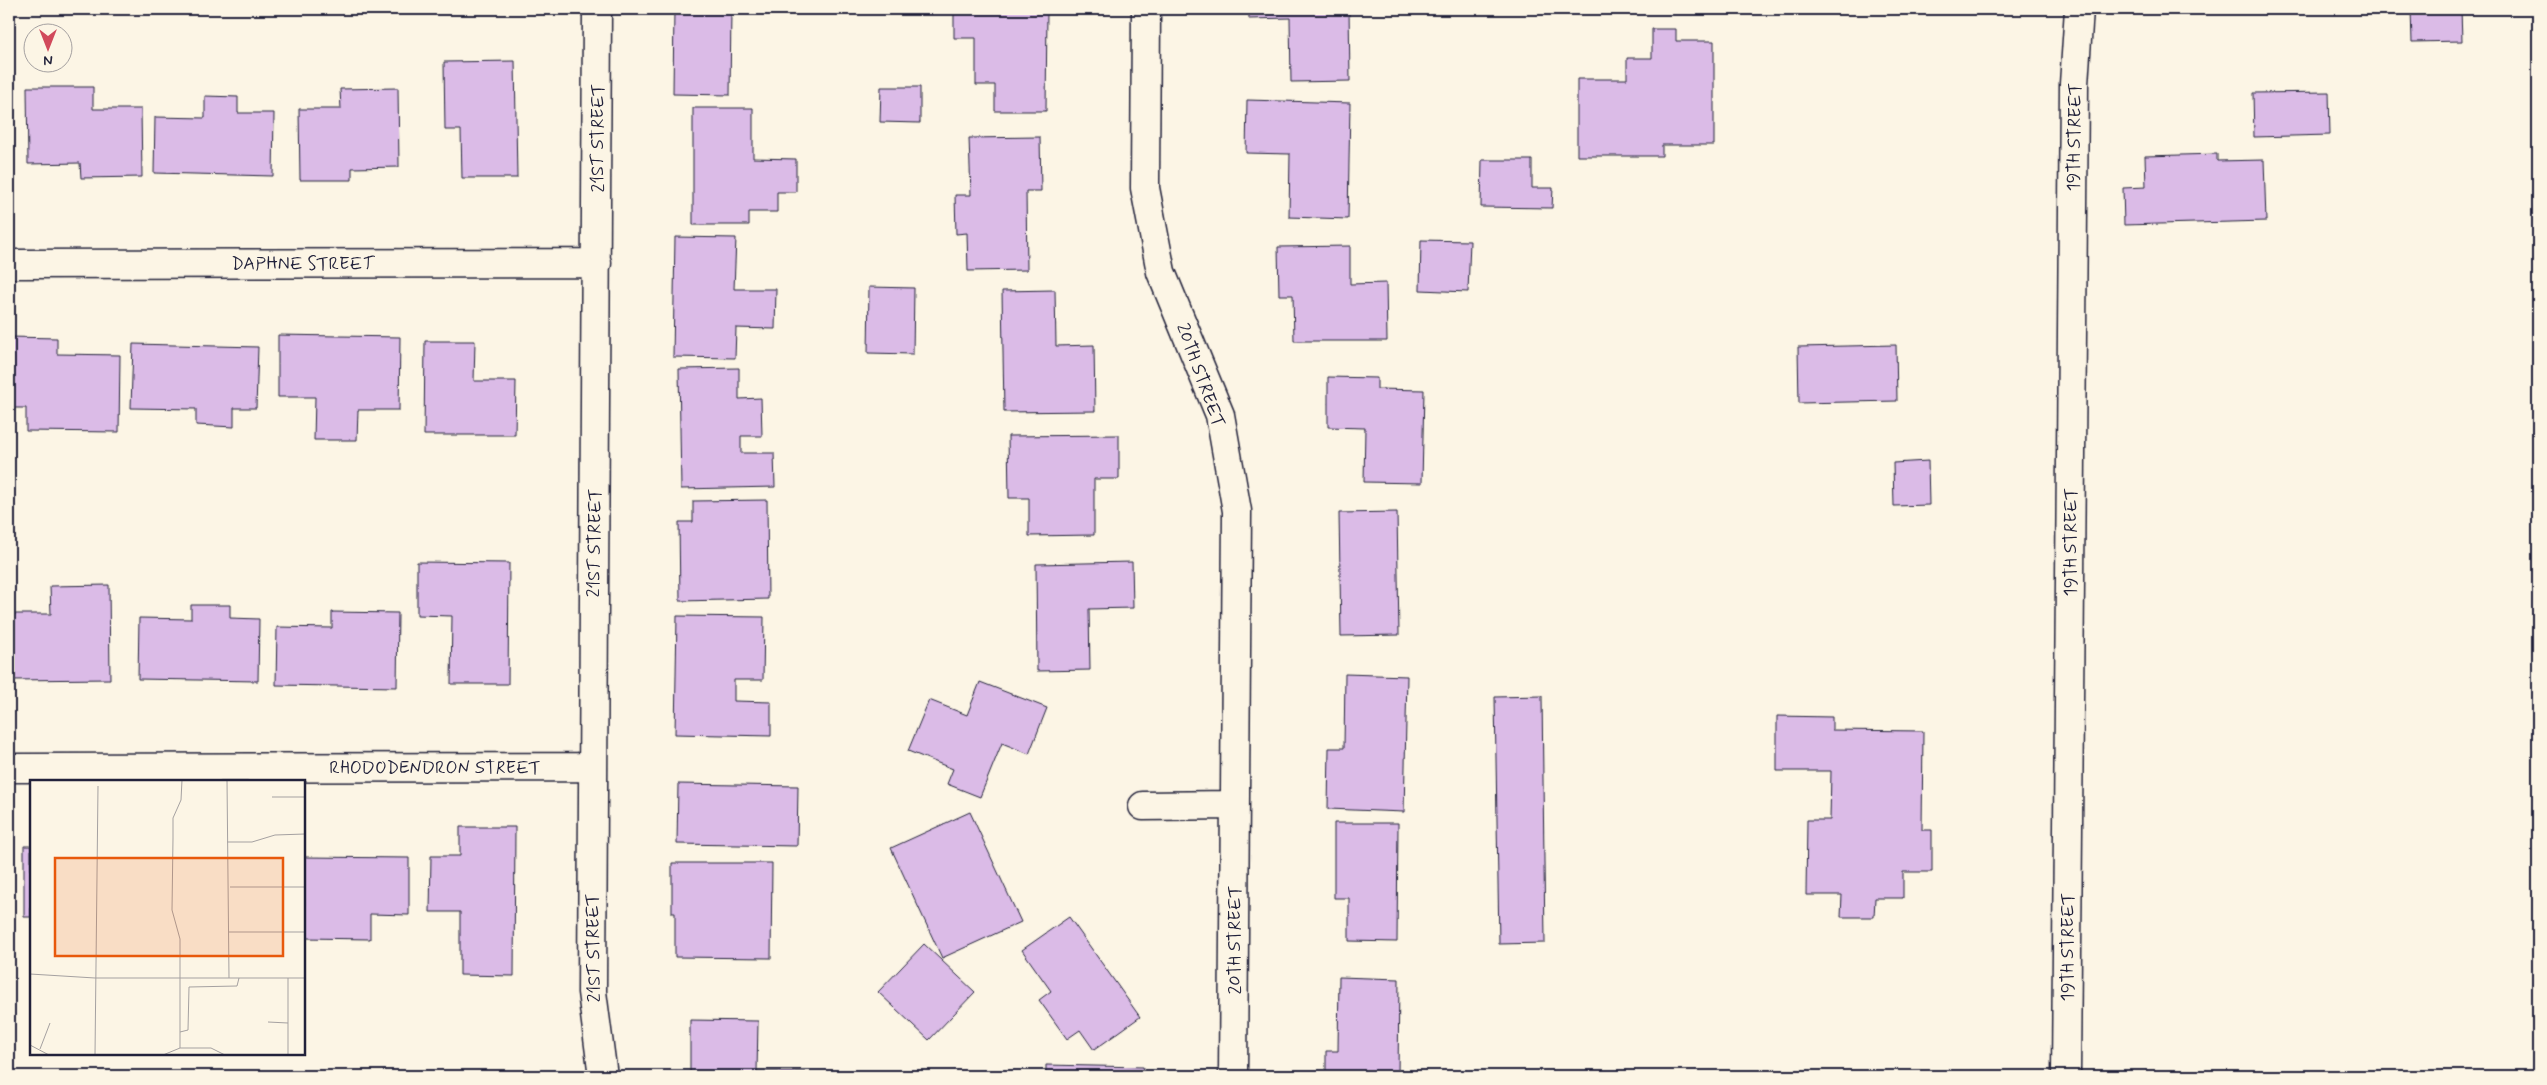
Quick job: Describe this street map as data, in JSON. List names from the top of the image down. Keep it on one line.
{"streets":{"street":["19TH STREET","21ST STREET","DAPHNE STREET","20TH STREET","RHODODENDRON STREET"]},"crossings":[["21ST STREET","DAPHNE STREET"],["21ST STREET","RHODODENDRON STREET"]],"north":"bottom"}
